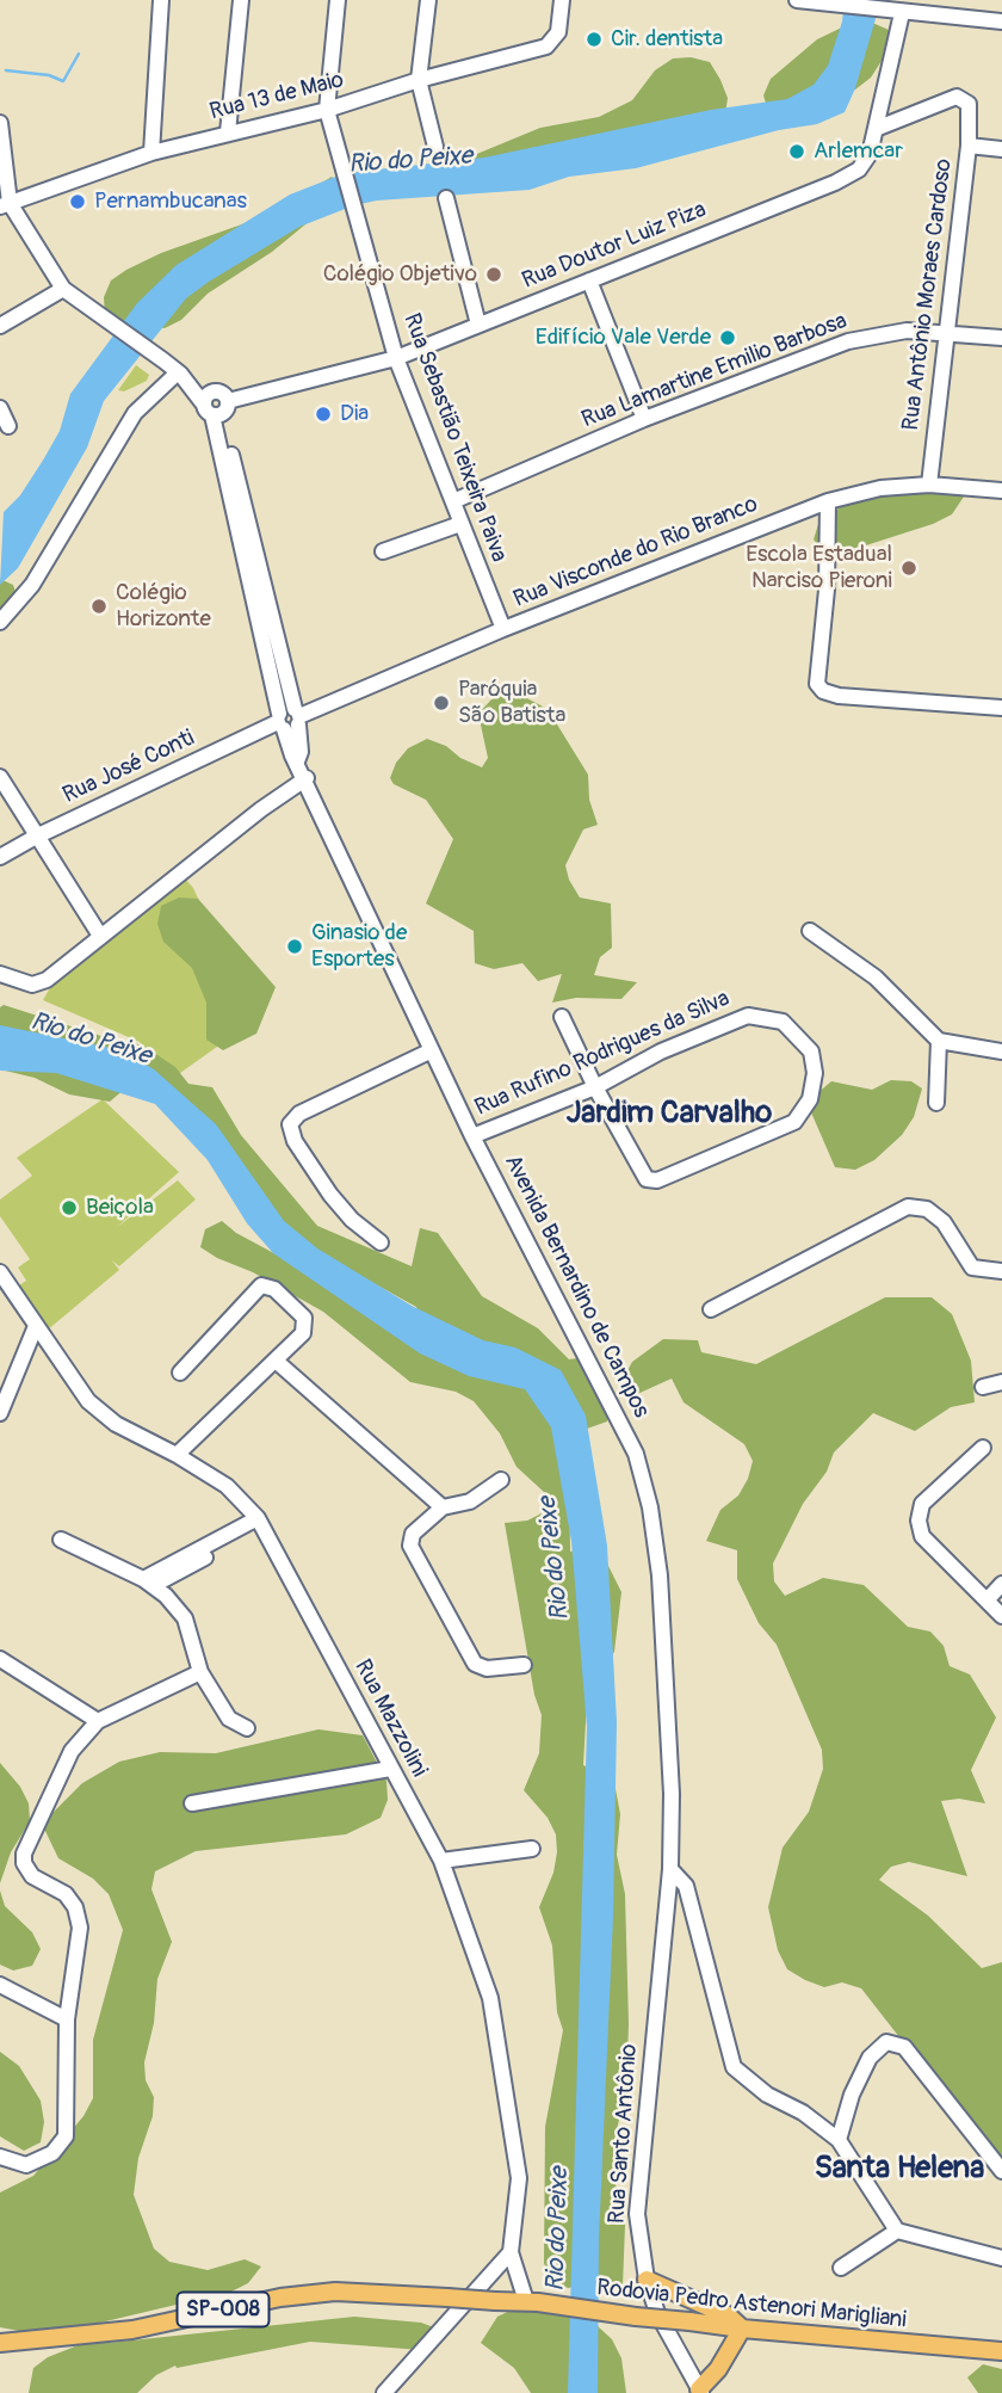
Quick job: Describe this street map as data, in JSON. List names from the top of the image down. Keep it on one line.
{"streets":{"main road":["Rodovia Pedro Astenori Marigliani","SP-008"],"street":["Rua 13 de Maio","Rua Doutor Luiz Piza","Rua Antônio Moraes Cardoso","Rua Lamartine Emilio Barbosa","Rua Sebastião Teixeira Paiva","Rua Visconde do Rio Branco","Rua José Conti","Rua Rufino Rodrigues da Silva","Avenida Bernardino de Campos","Rua Mazzolini","Rua Santo Antônio"]},"crossings":[["Rua 13 de Maio","Rua Sebastião Teixeira Paiva"],["Rua Doutor Luiz Piza","Rua Antônio Moraes Cardoso"],["Rua Doutor Luiz Piza","Rua Sebastião Teixeira Paiva"],["Rua Doutor Luiz Piza","Avenida Bernardino de Campos"],["Rua Antônio Moraes Cardoso","Rua Lamartine Emilio Barbosa"],["Rua Antônio Moraes Cardoso","Rua Visconde do Rio Branco"],["Rua Lamartine Emilio Barbosa","Rua Sebastião Teixeira Paiva"],["Rua Sebastião Teixeira Paiva","Rua Visconde do Rio Branco"],["Rua Visconde do Rio Branco","Rua José Conti"],["Rua Visconde do Rio Branco","Avenida Bernardino de Campos"],["Rua José Conti","Avenida Bernardino de Campos"],["Rua Rufino Rodrigues da Silva","Avenida Bernardino de Campos"],["Avenida Bernardino de Campos","Rua Santo Antônio"],["Rua Mazzolini","Rodovia Pedro Astenori Marigliani"]],"districts":["Jardim Carvalho","Santa Helena"],"water":["Rio do Peixe"],"places":["Cir. dentista","Arlemcar","Pernambucanas","Colégio Objetivo","Edifício Vale Verde","Dia","Escola Estadual Narciso Pieroni","Colégio Horizonte","Paróquia São Batista","Ginasio de Esportes","Beiçola"]}
